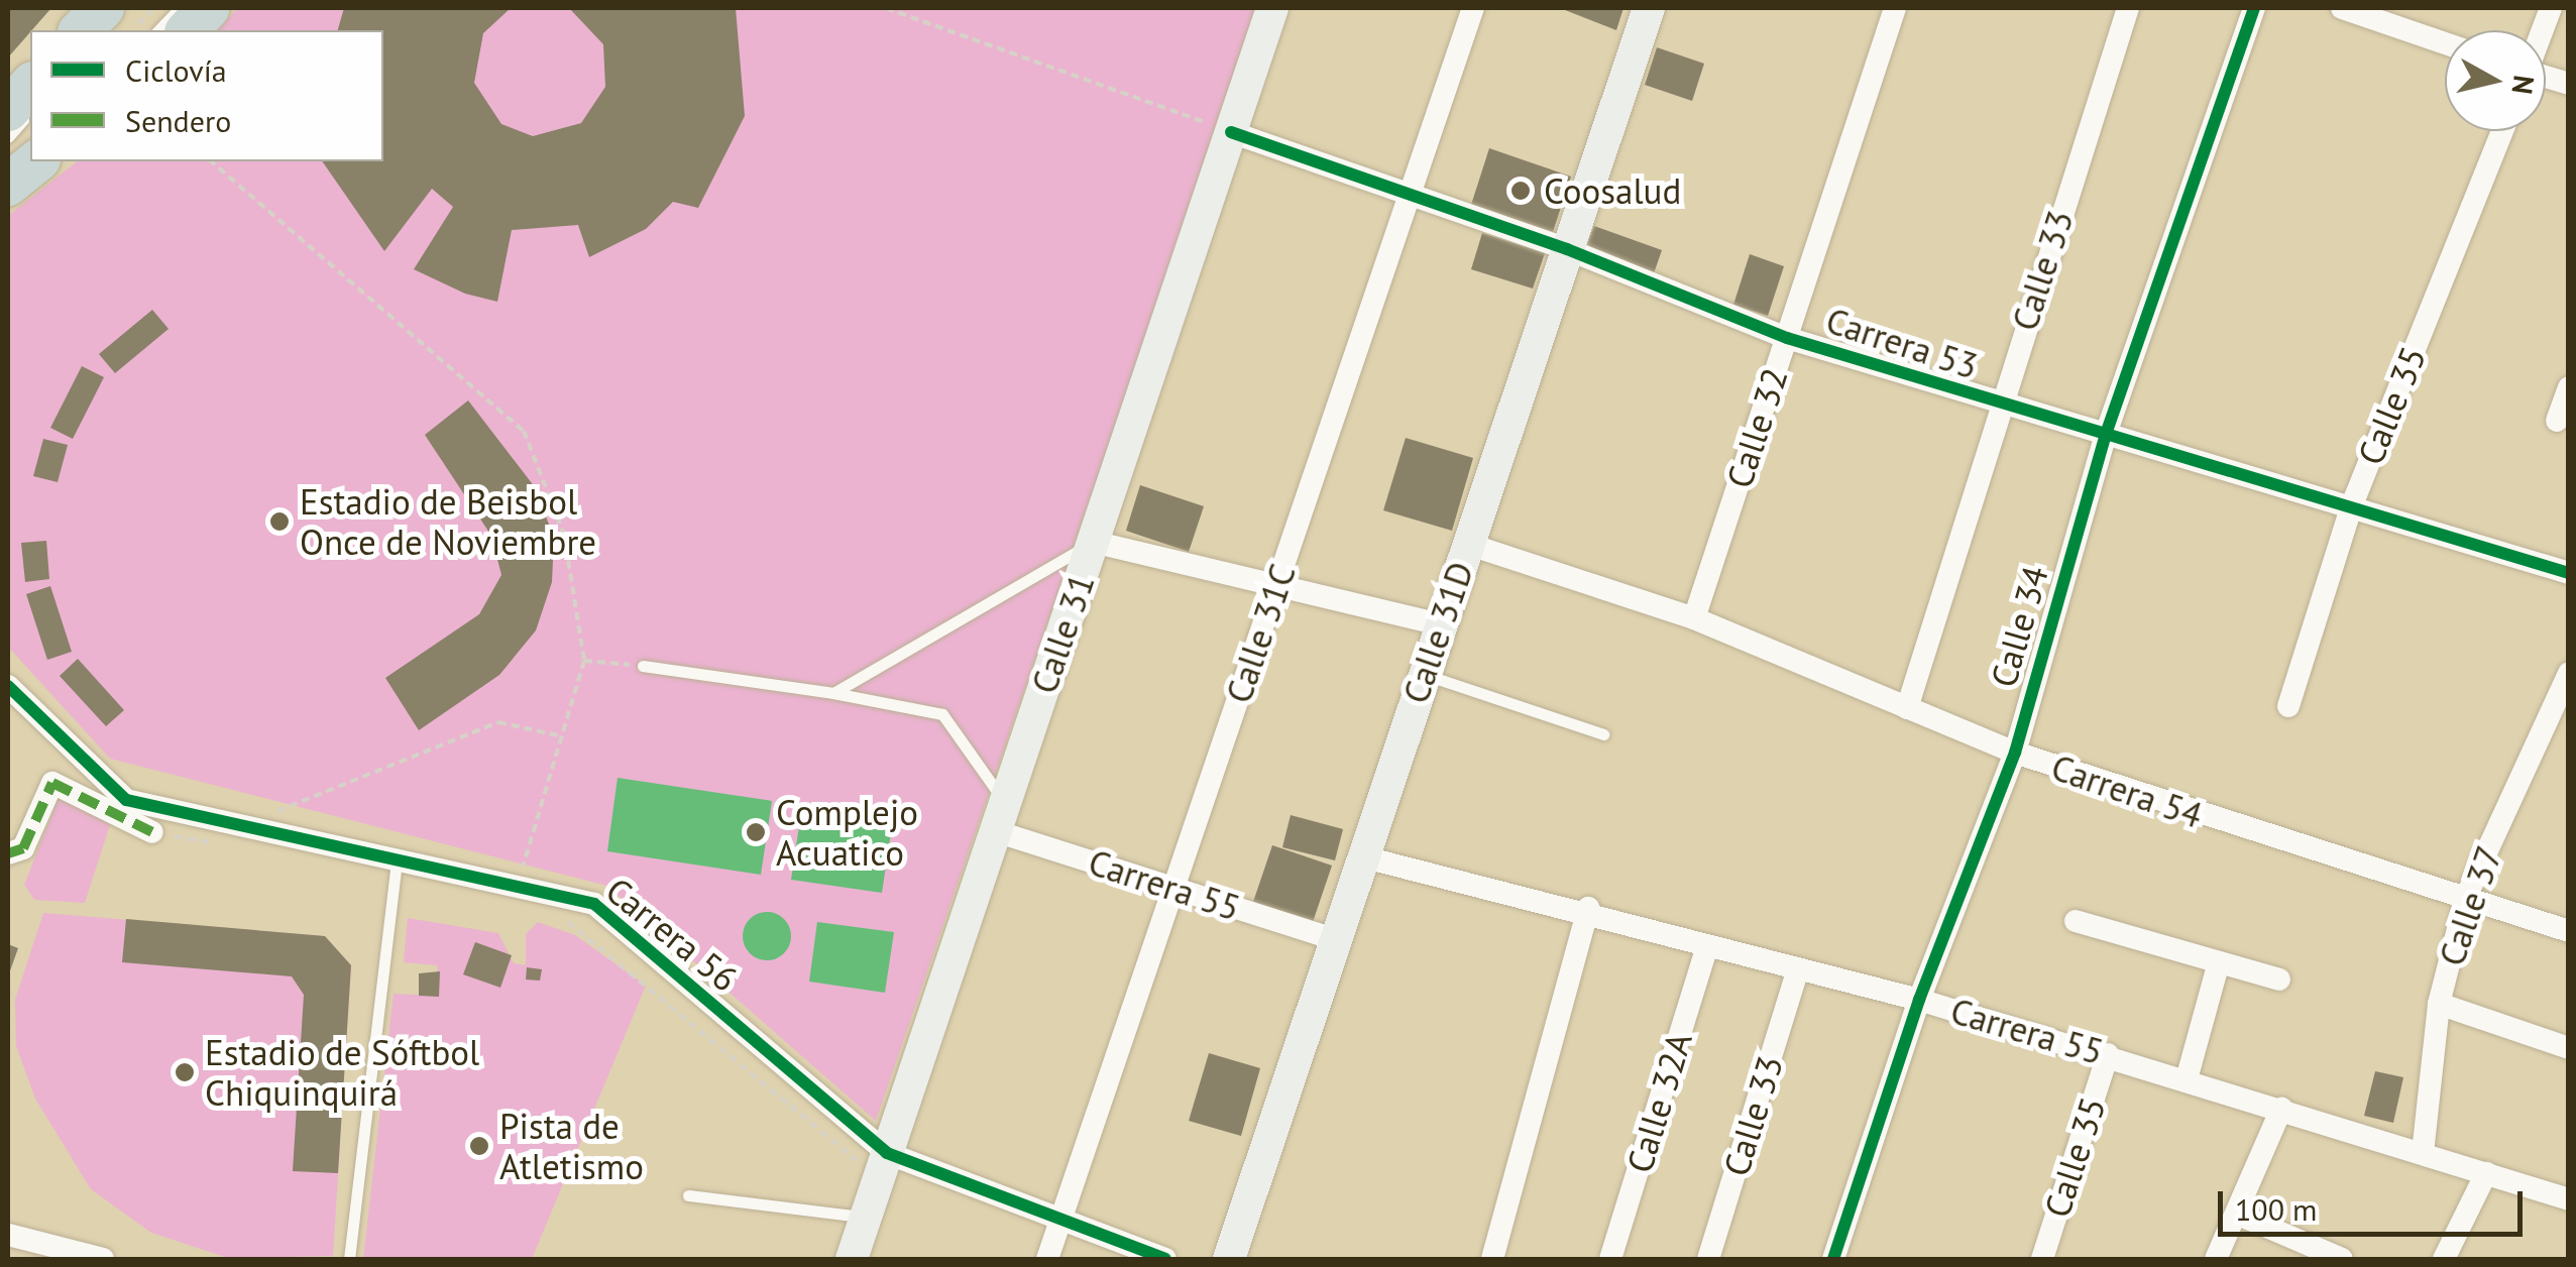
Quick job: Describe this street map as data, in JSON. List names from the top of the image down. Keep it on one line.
{"streets":{"street":["Calle 33","Carrera 53","Calle 35","Calle 32","Calle 34","Calle 31D","Calle 31","Calle 31C","Carrera 54","Carrera 55","Calle 37","Carrera 56","Calle 32A"]},"crossings":[["Calle 33","Carrera 53"],["Calle 33","Carrera 54"],["Calle 33","Carrera 55"],["Carrera 53","Calle 35"],["Carrera 53","Calle 32"],["Carrera 53","Calle 34"],["Carrera 53","Calle 31D"],["Carrera 53","Calle 31"],["Carrera 53","Calle 31C"],["Calle 35","Carrera 55"],["Calle 32","Carrera 54"],["Calle 34","Carrera 54"],["Calle 34","Carrera 55"],["Calle 31D","Carrera 54"],["Calle 31D","Carrera 55"],["Calle 31","Carrera 55"],["Calle 31","Carrera 56"],["Calle 31C","Carrera 55"],["Calle 31C","Carrera 56"],["Carrera 54","Calle 37"],["Carrera 55","Calle 37"],["Carrera 55","Calle 32A"]],"places":["Coosalud","Estadio de Beisbol Once de Noviembre","Complejo Acuatico","Estadio de Sóftbol Chiquinquirá","Pista de Atletismo"],"legend":["Ciclovía","Sendero"],"scale_bar":"100 m","north":"right"}
